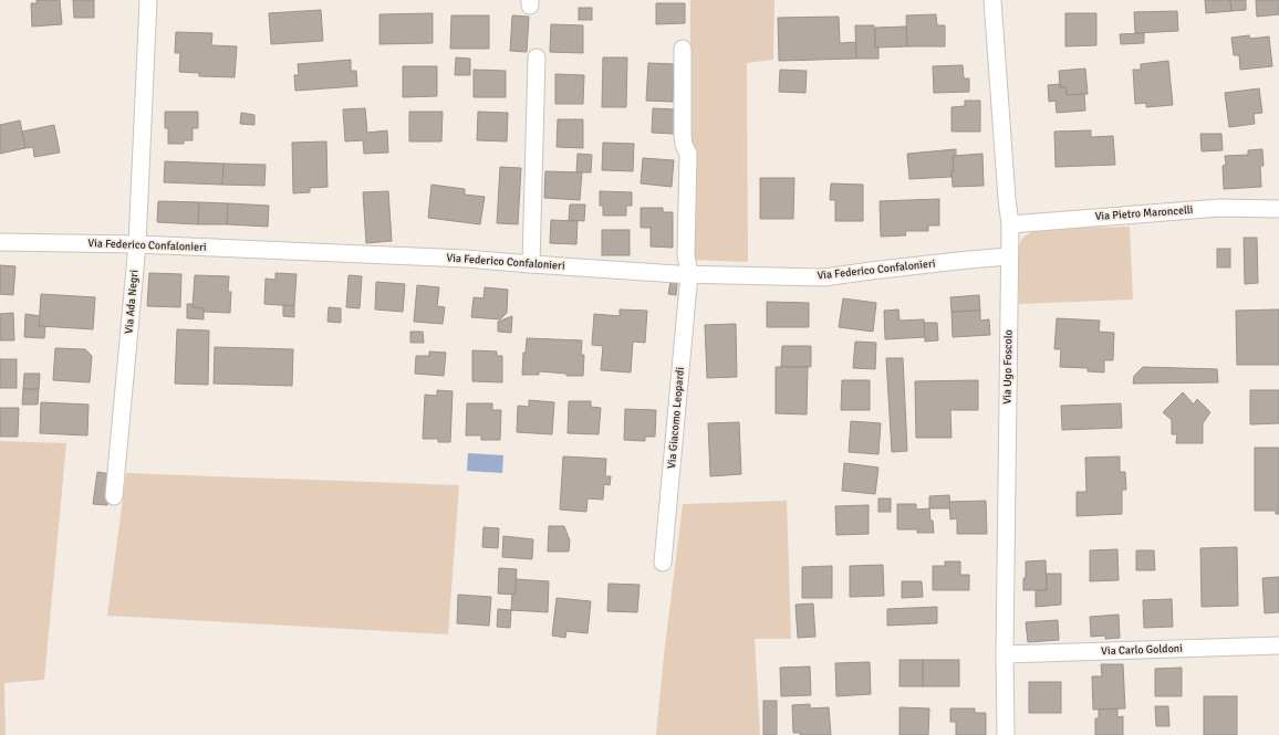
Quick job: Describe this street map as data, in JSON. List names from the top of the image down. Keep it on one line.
{"streets":{"street":["Via Pietro Maroncelli","Via Federico Confalonieri","Via Ada Negri","Via Ugo Foscolo","Via Giacomo Leopardi","Via Carlo Goldoni"]},"crossings":[["Via Pietro Maroncelli","Via Ugo Foscolo"],["Via Federico Confalonieri","Via Ada Negri"],["Via Federico Confalonieri","Via Ugo Foscolo"],["Via Federico Confalonieri","Via Giacomo Leopardi"],["Via Ugo Foscolo","Via Carlo Goldoni"]]}
